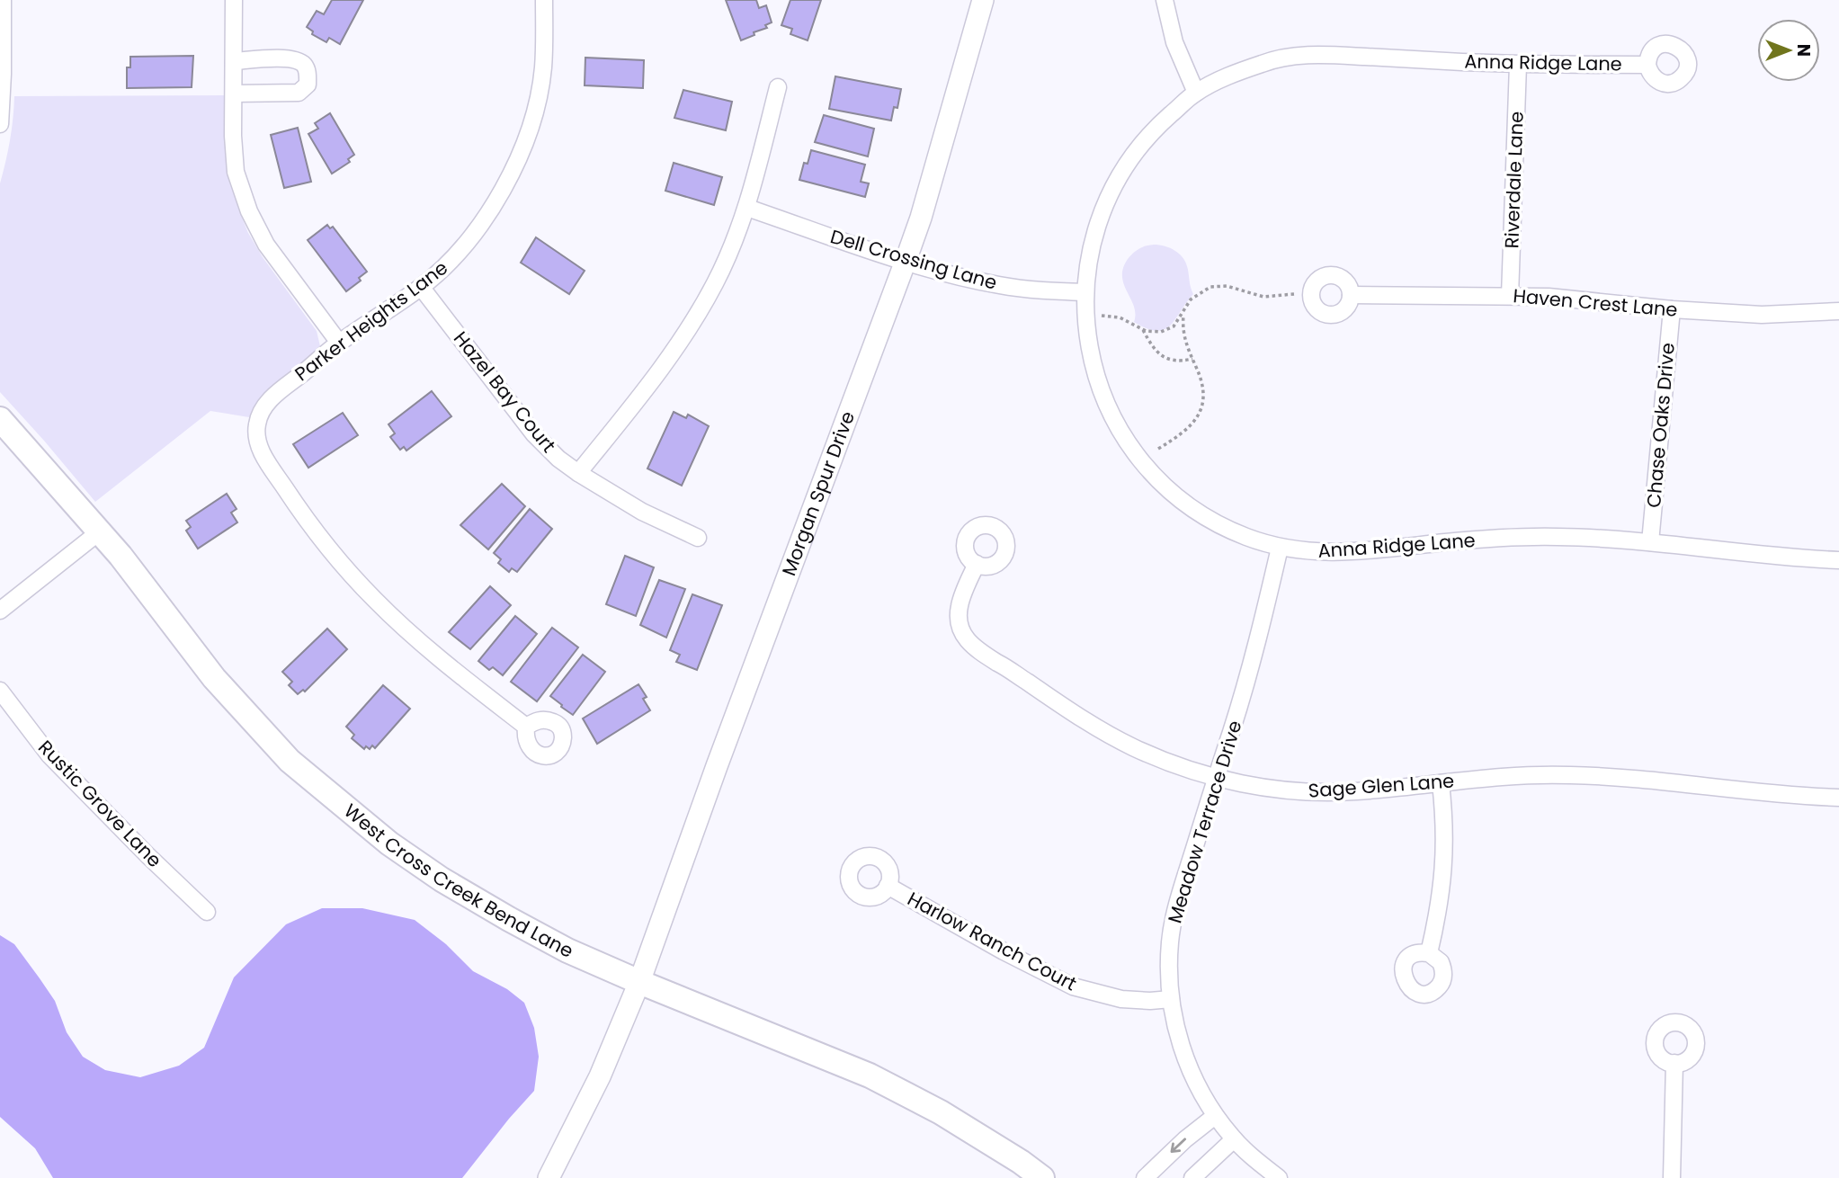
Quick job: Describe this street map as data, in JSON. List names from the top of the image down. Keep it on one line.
{"streets":{"main road":["West Cross Creek Bend Lane"],"street":["Anna Ridge Lane","Riverdale Lane","Dell Crossing Lane","Haven Crest Lane","Parker Heights Lane","Hazel Bay Court","Chase Oaks Drive","Morgan Spur Drive","Sage Glen Lane","Rustic Grove Lane","Meadow Terrace Drive","Harlow Ranch Court"]},"crossings":[["Anna Ridge Lane","Riverdale Lane"],["Anna Ridge Lane","Dell Crossing Lane"],["Anna Ridge Lane","Chase Oaks Drive"],["Anna Ridge Lane","Meadow Terrace Drive"],["Riverdale Lane","Haven Crest Lane"],["Dell Crossing Lane","Morgan Spur Drive"],["Haven Crest Lane","Chase Oaks Drive"],["Parker Heights Lane","Hazel Bay Court"],["Morgan Spur Drive","West Cross Creek Bend Lane"],["Sage Glen Lane","Meadow Terrace Drive"],["Meadow Terrace Drive","Harlow Ranch Court"]],"north":"right"}
